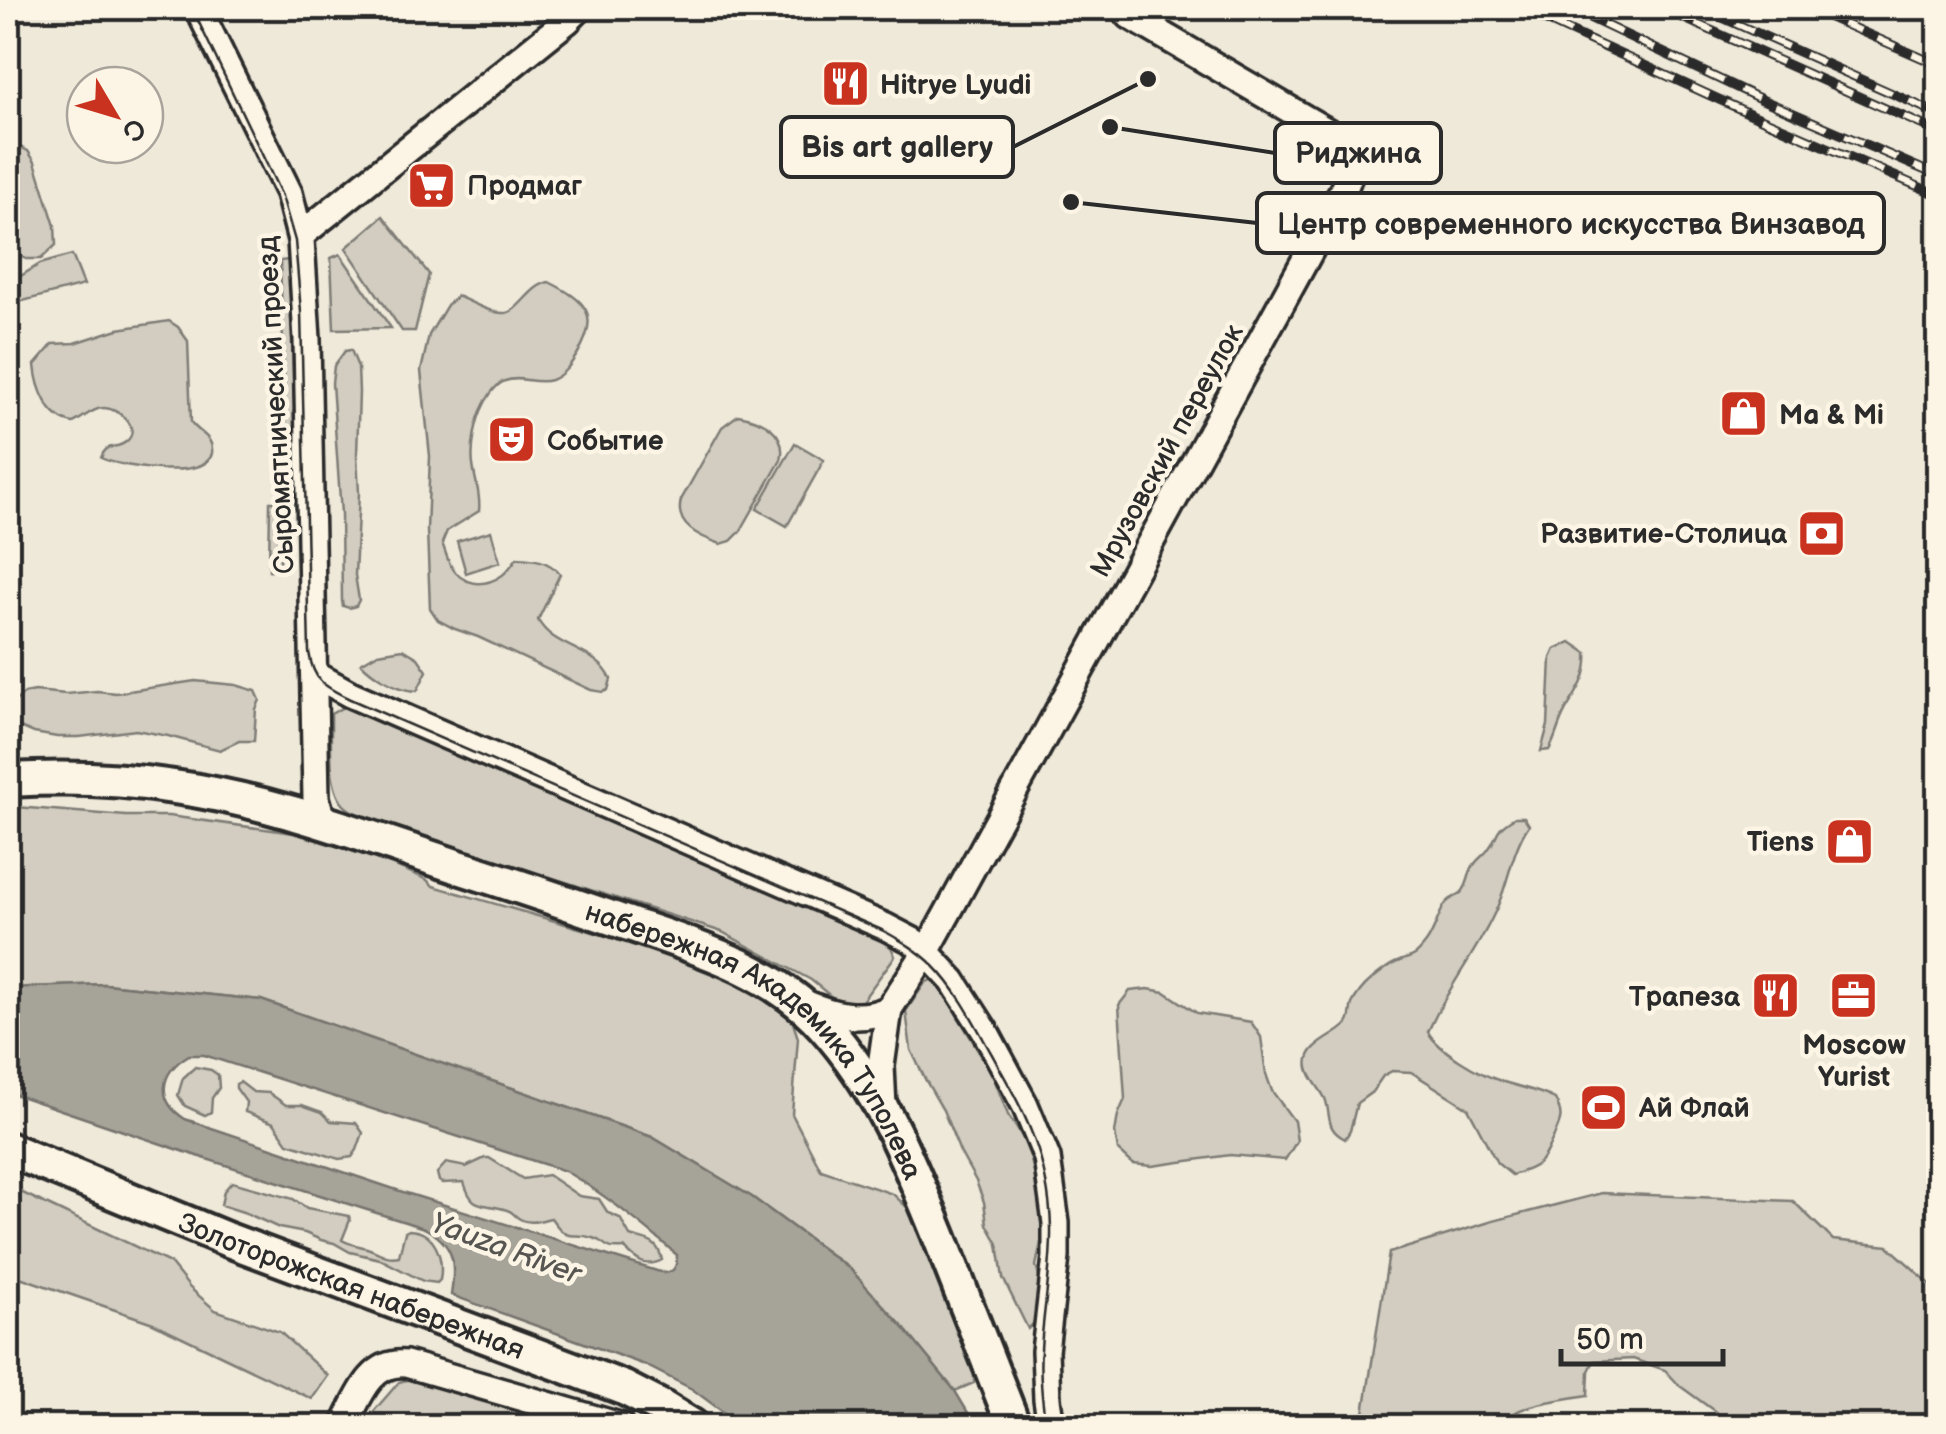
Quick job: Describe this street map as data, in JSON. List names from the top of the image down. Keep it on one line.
{"streets":{"main road":["набережная Академика Туполева","Золоторожская набережная"],"street":["Сыромятнический проезд","Мрузовский переулок"]},"crossings":[["Сыромятнический проезд","набережная Академика Туполева"],["Мрузовский переулок","набережная Академика Туполева"]],"water":["Yauza River"],"places":{"other":["Bis art gallery","Риджина","Центр современного искусства Винзавод"],"restaurant":["Hitrye Lyudi","Трапеза"],"supermarket":["Продмаг"],"shop":["Ma & Mi","Tiens"],"theatre":["Событие"],"bank":["Развитие-Столица"],"office":["Moscow Yurist"],"sports":["Ай Флай"]},"scale_bar":"50 m","north":"bottom right"}
